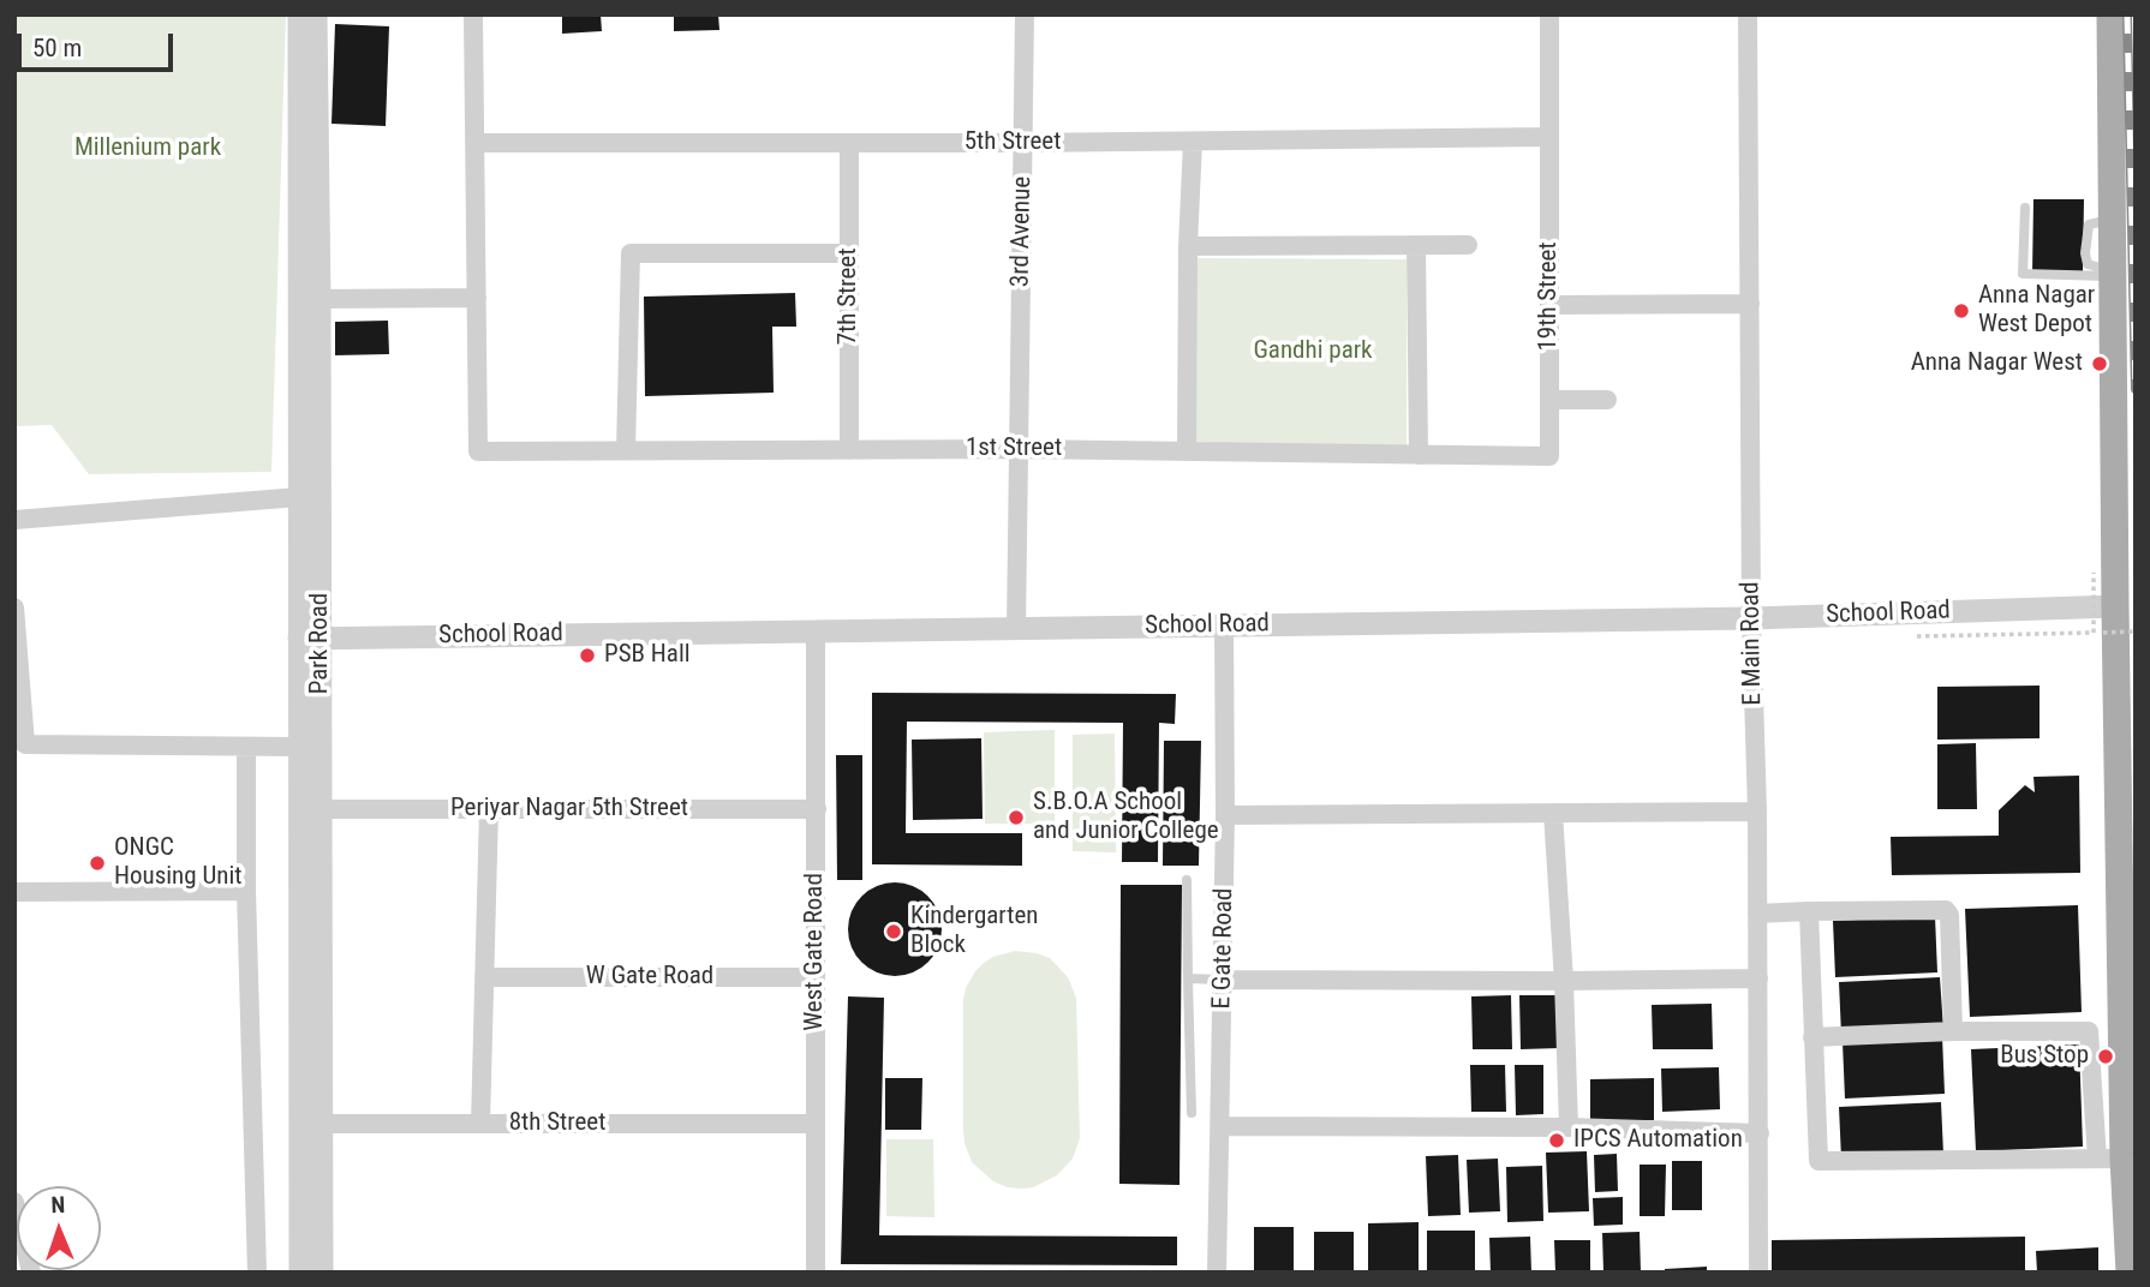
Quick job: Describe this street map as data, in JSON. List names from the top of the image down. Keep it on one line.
{"streets":{"street":["5th Street","3rd Avenue","7th Street","19th Street","1st Street","School Road","Park Road","E Main Road","Periyar Nagar 5th Street","E Gate Road","West Gate Road","W Gate Road","8th Street"]},"crossings":[["5th Street","3rd Avenue"],["5th Street","7th Street"],["5th Street","19th Street"],["3rd Avenue","1st Street"],["3rd Avenue","School Road"],["7th Street","1st Street"],["19th Street","1st Street"],["School Road","Park Road"],["School Road","E Main Road"],["School Road","E Gate Road"],["School Road","West Gate Road"],["Park Road","Periyar Nagar 5th Street"],["Park Road","8th Street"],["Periyar Nagar 5th Street","West Gate Road"],["West Gate Road","W Gate Road"],["West Gate Road","8th Street"]],"parks":["Millenium park","Gandhi park"],"places":["Anna Nagar West Depot","Anna Nagar West","PSB Hall","S.B.O.A School and Junior College","ONGC Housing Unit","Kindergarten Block","Bus Stop","IPCS Automation"],"scale_bar":"50 m","north":"top"}
